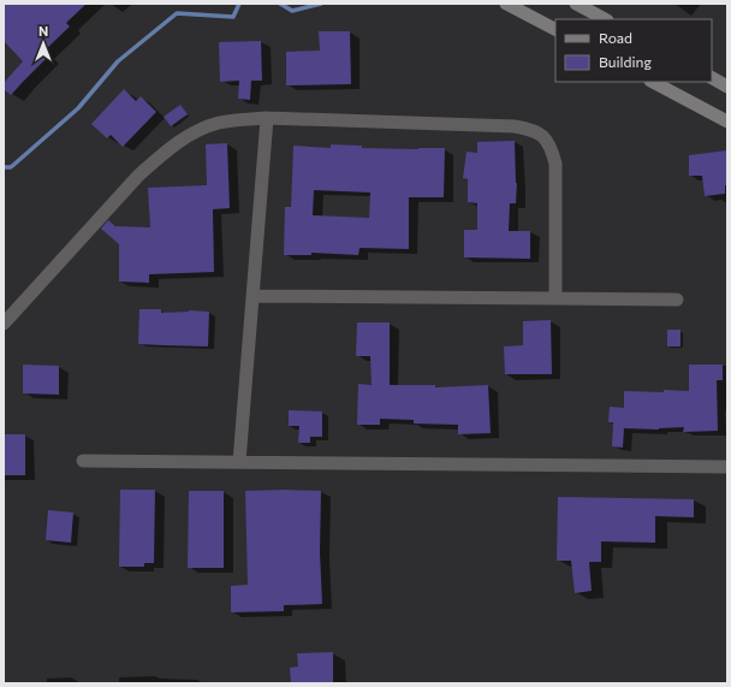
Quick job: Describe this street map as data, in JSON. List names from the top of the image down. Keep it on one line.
{"legend":["Road","Building"],"north":"top"}
